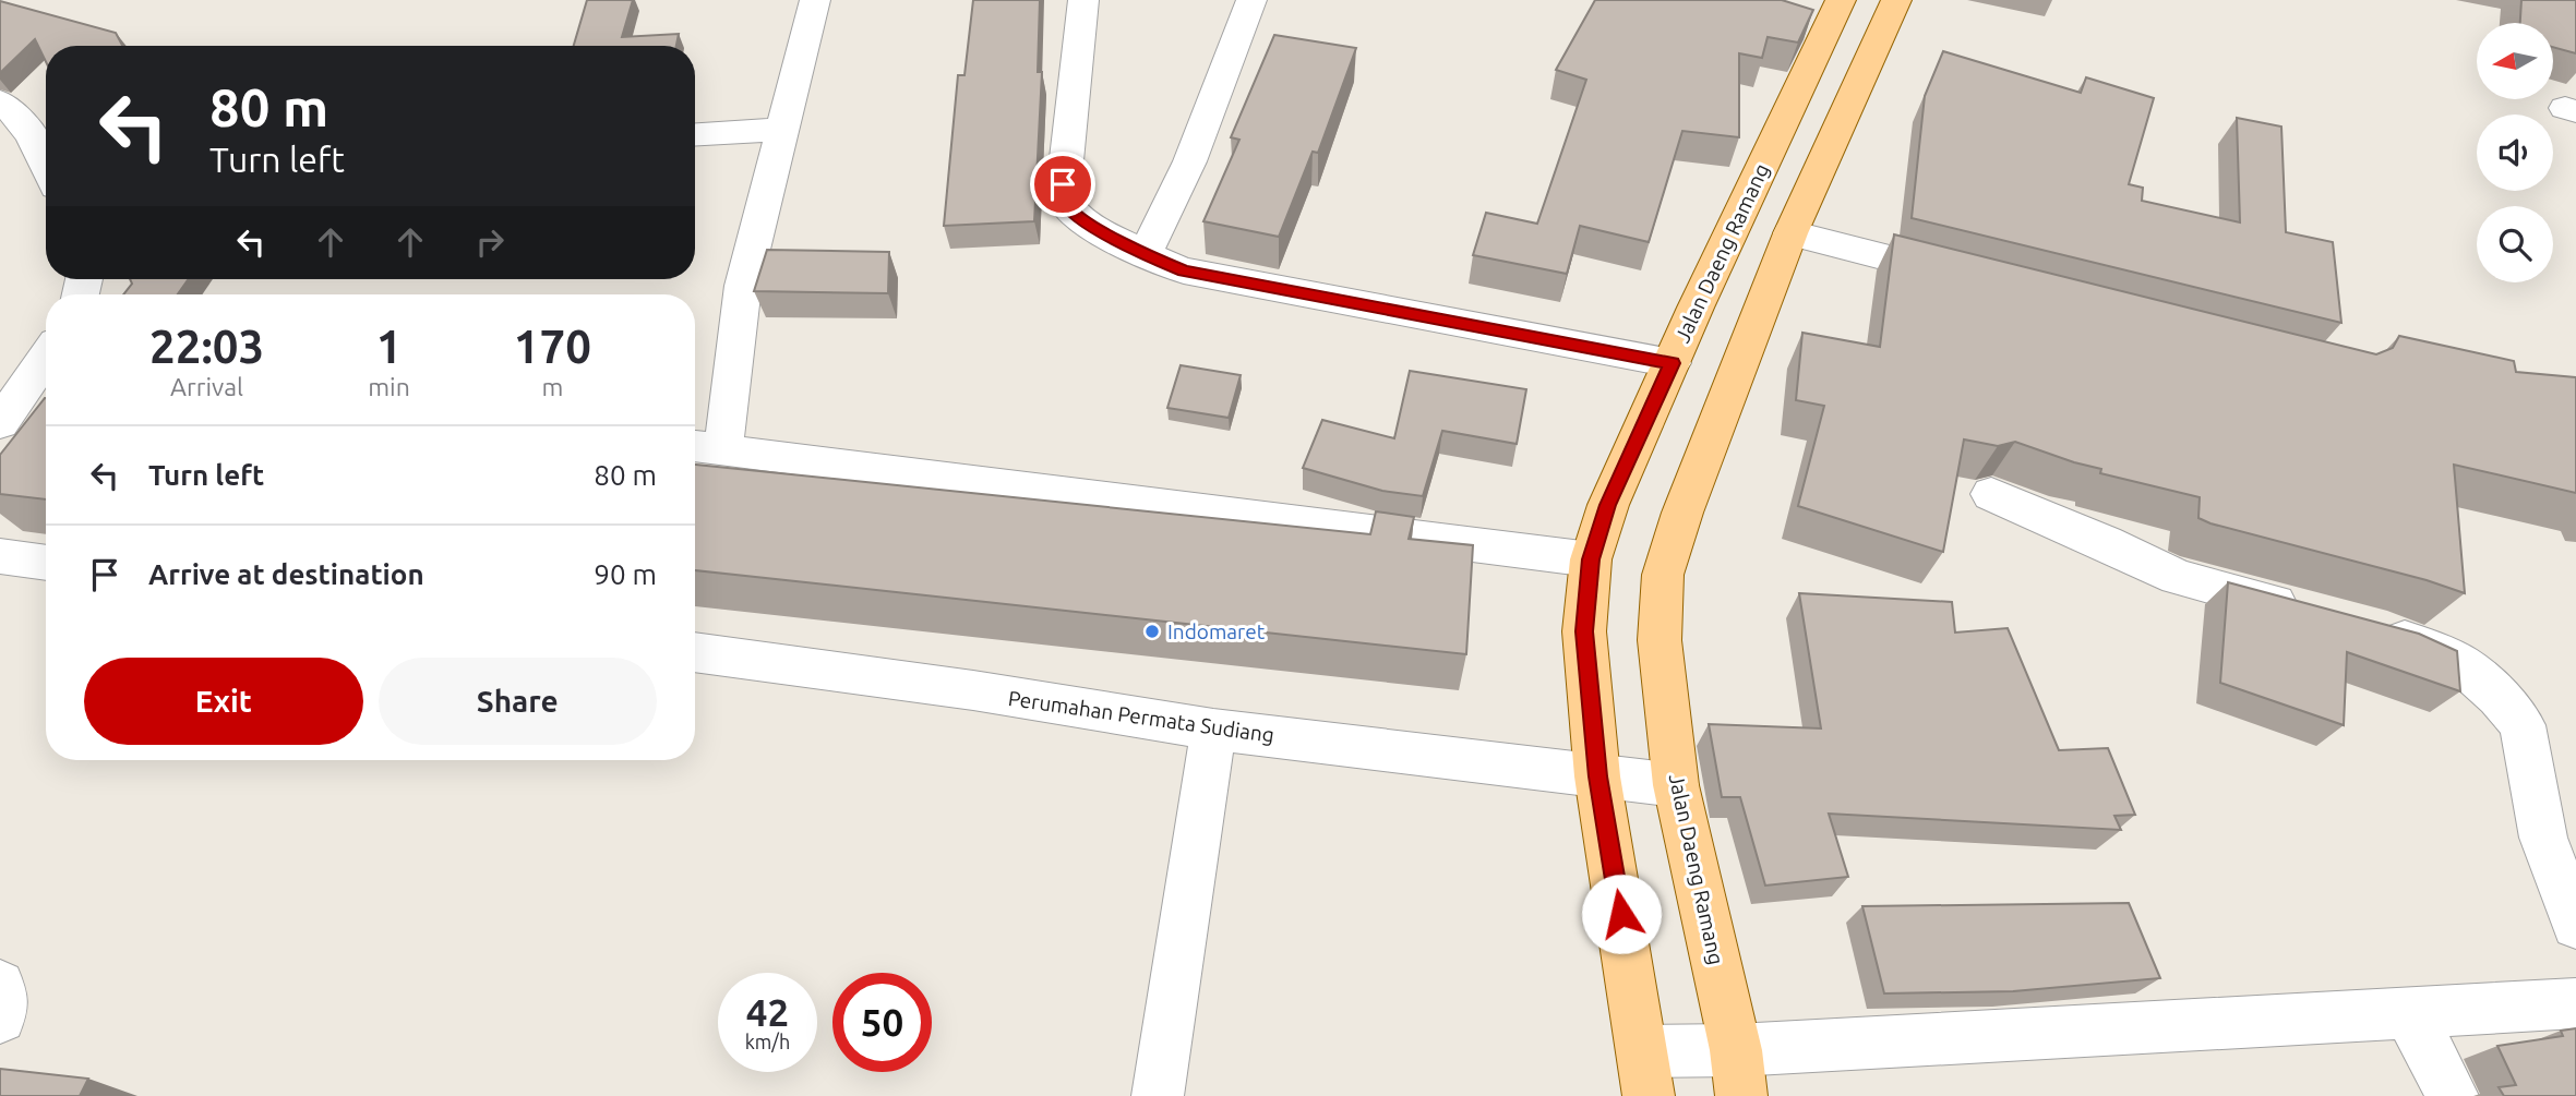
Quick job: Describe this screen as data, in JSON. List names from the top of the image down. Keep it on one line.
{"streets":{"main road":["Jalan Daeng Ramang"],"street":["Perumahan Permata Sudiang"]},"crossings":[["Jalan Daeng Ramang","Perumahan Permata Sudiang"]],"places":["Indomaret"],"north":"left","page":{"turn":["80 m","Turn left"],"eta":["22:03","Arrival","1","min","170","m"],"list":[{"name":"Turn left","value":"80 m"},{"name":"Arrive at destination","value":"90 m"}],"buttons":["Exit","Share"],"speed":"42 km/h","limit":"50"}}
